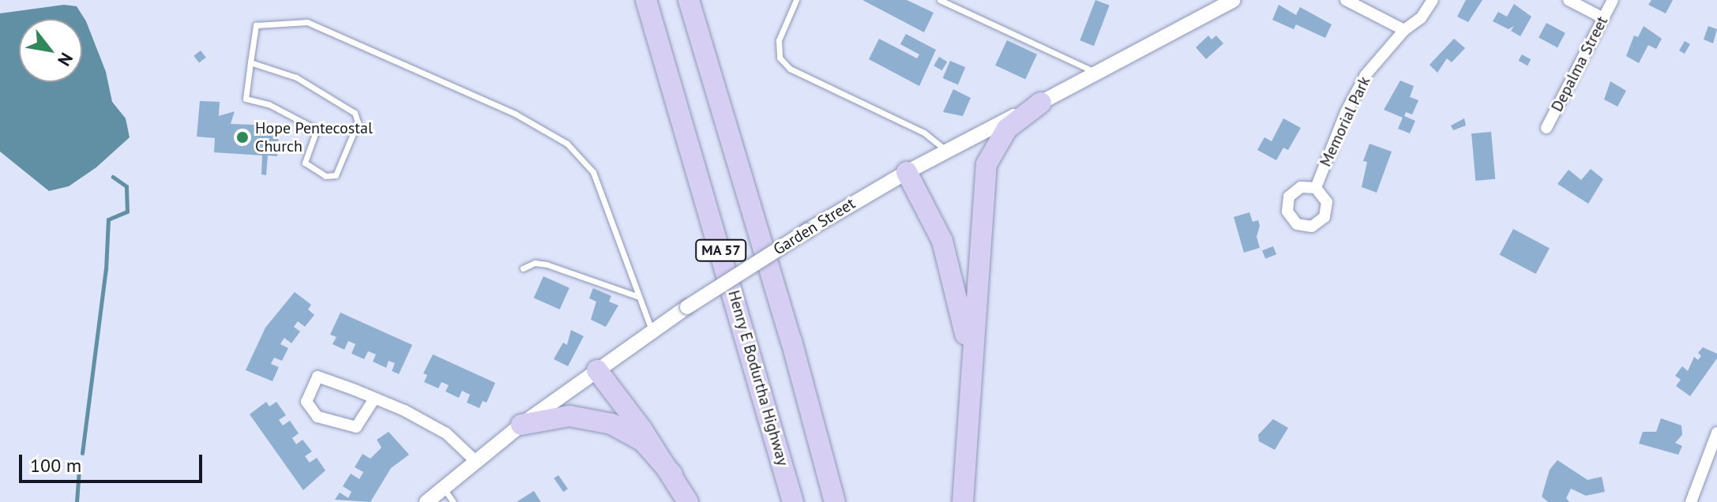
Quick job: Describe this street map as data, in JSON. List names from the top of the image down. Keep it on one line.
{"streets":{"highway":["MA 57","Henry E Bodurtha Highway"],"street":["Depalma Street","Memorial Park","Garden Street"]},"places":["Hope Pentecostal Church"],"scale_bar":"100 m","north":"bottom right"}
